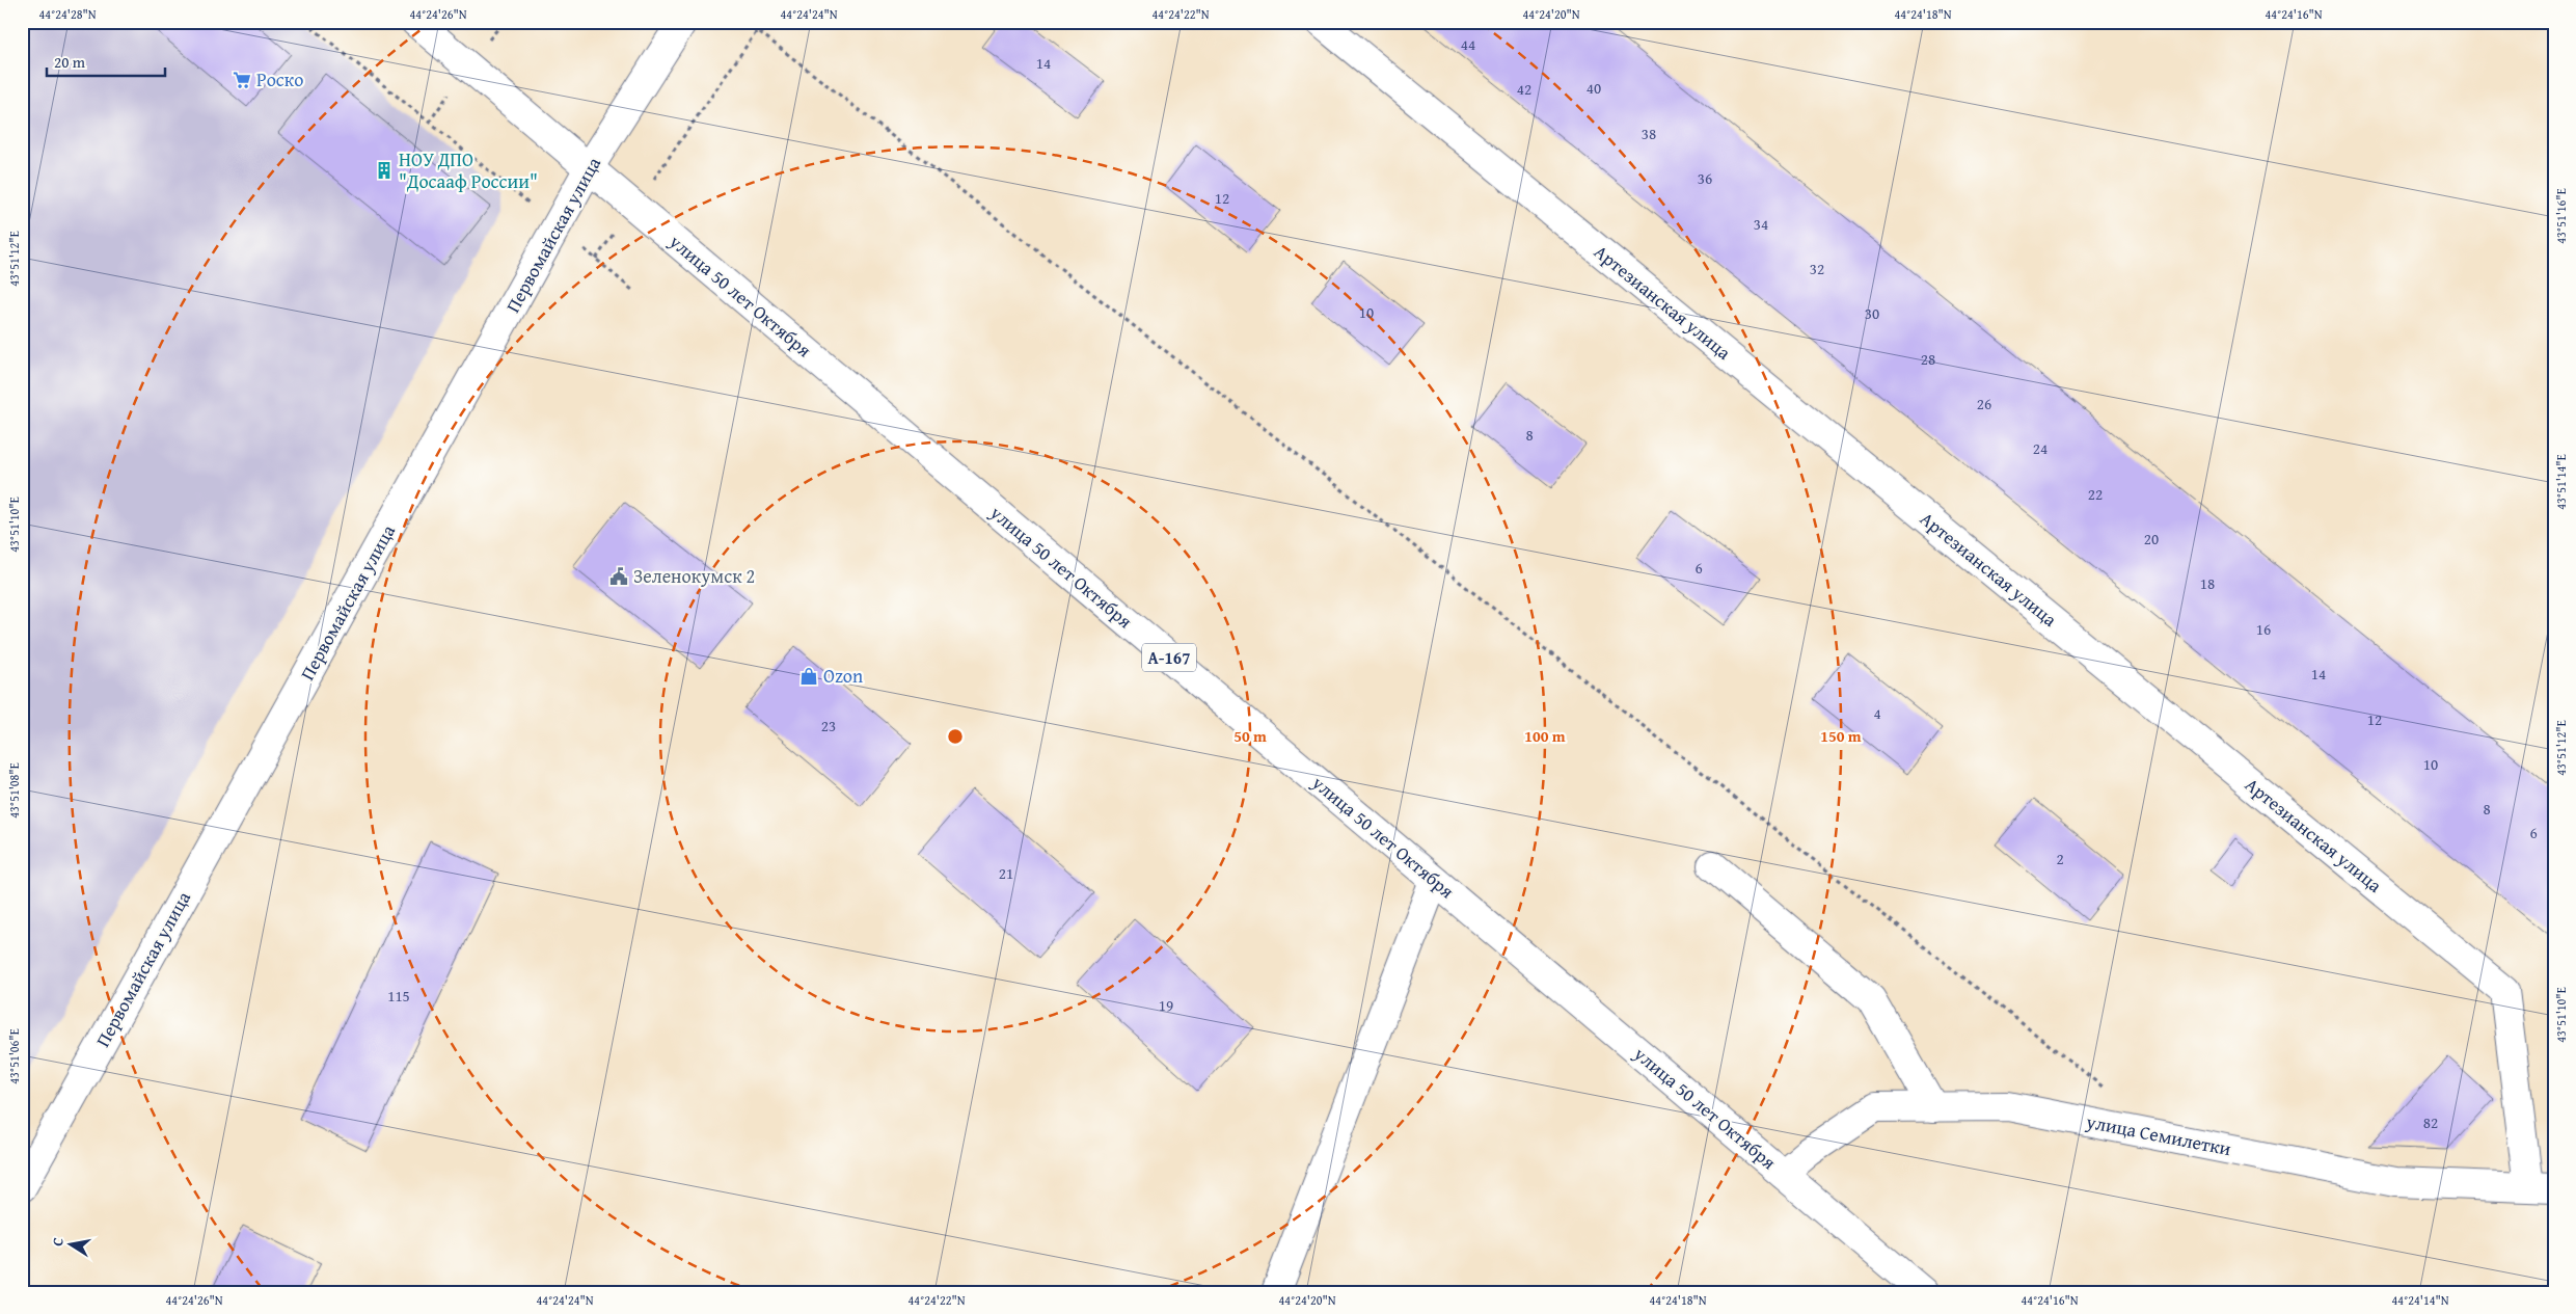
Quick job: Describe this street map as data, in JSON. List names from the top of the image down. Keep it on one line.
{"streets":{"main road":["Первомайская улица","улица 50 лет Октября","Артезианская улица","А-167","улица Семилетки"]},"crossings":[["Первомайская улица","улица 50 лет Октября"],["улица 50 лет Октября","улица Семилетки"],["Артезианская улица","улица Семилетки"]],"places":{"supermarket":["Роско"],"building":["НОУ ДПО \"Досааф России\""],"public building":["Зеленокумск 2"],"shop":["Ozon"]},"house_numbers":["44","14","40","42","38","36","12","34","32","10","30","28","26","8","24","22","20","6","18","16","14","4","12","23","10","8","6","2","21","115","19","82"],"scale_bar":"20 m","north":"left","coordinates":["44°24'28\"N","44°24'26\"N","44°24'24\"N","44°24'22\"N","44°24'20\"N","44°24'18\"N","44°24'16\"N","43°51'16\"E","43°51'12\"E","43°51'14\"E","43°51'10\"E","43°51'08\"E","43°51'06\"E","44°24'14\"N"],"rings":["50 m","100 m","150 m"]}
